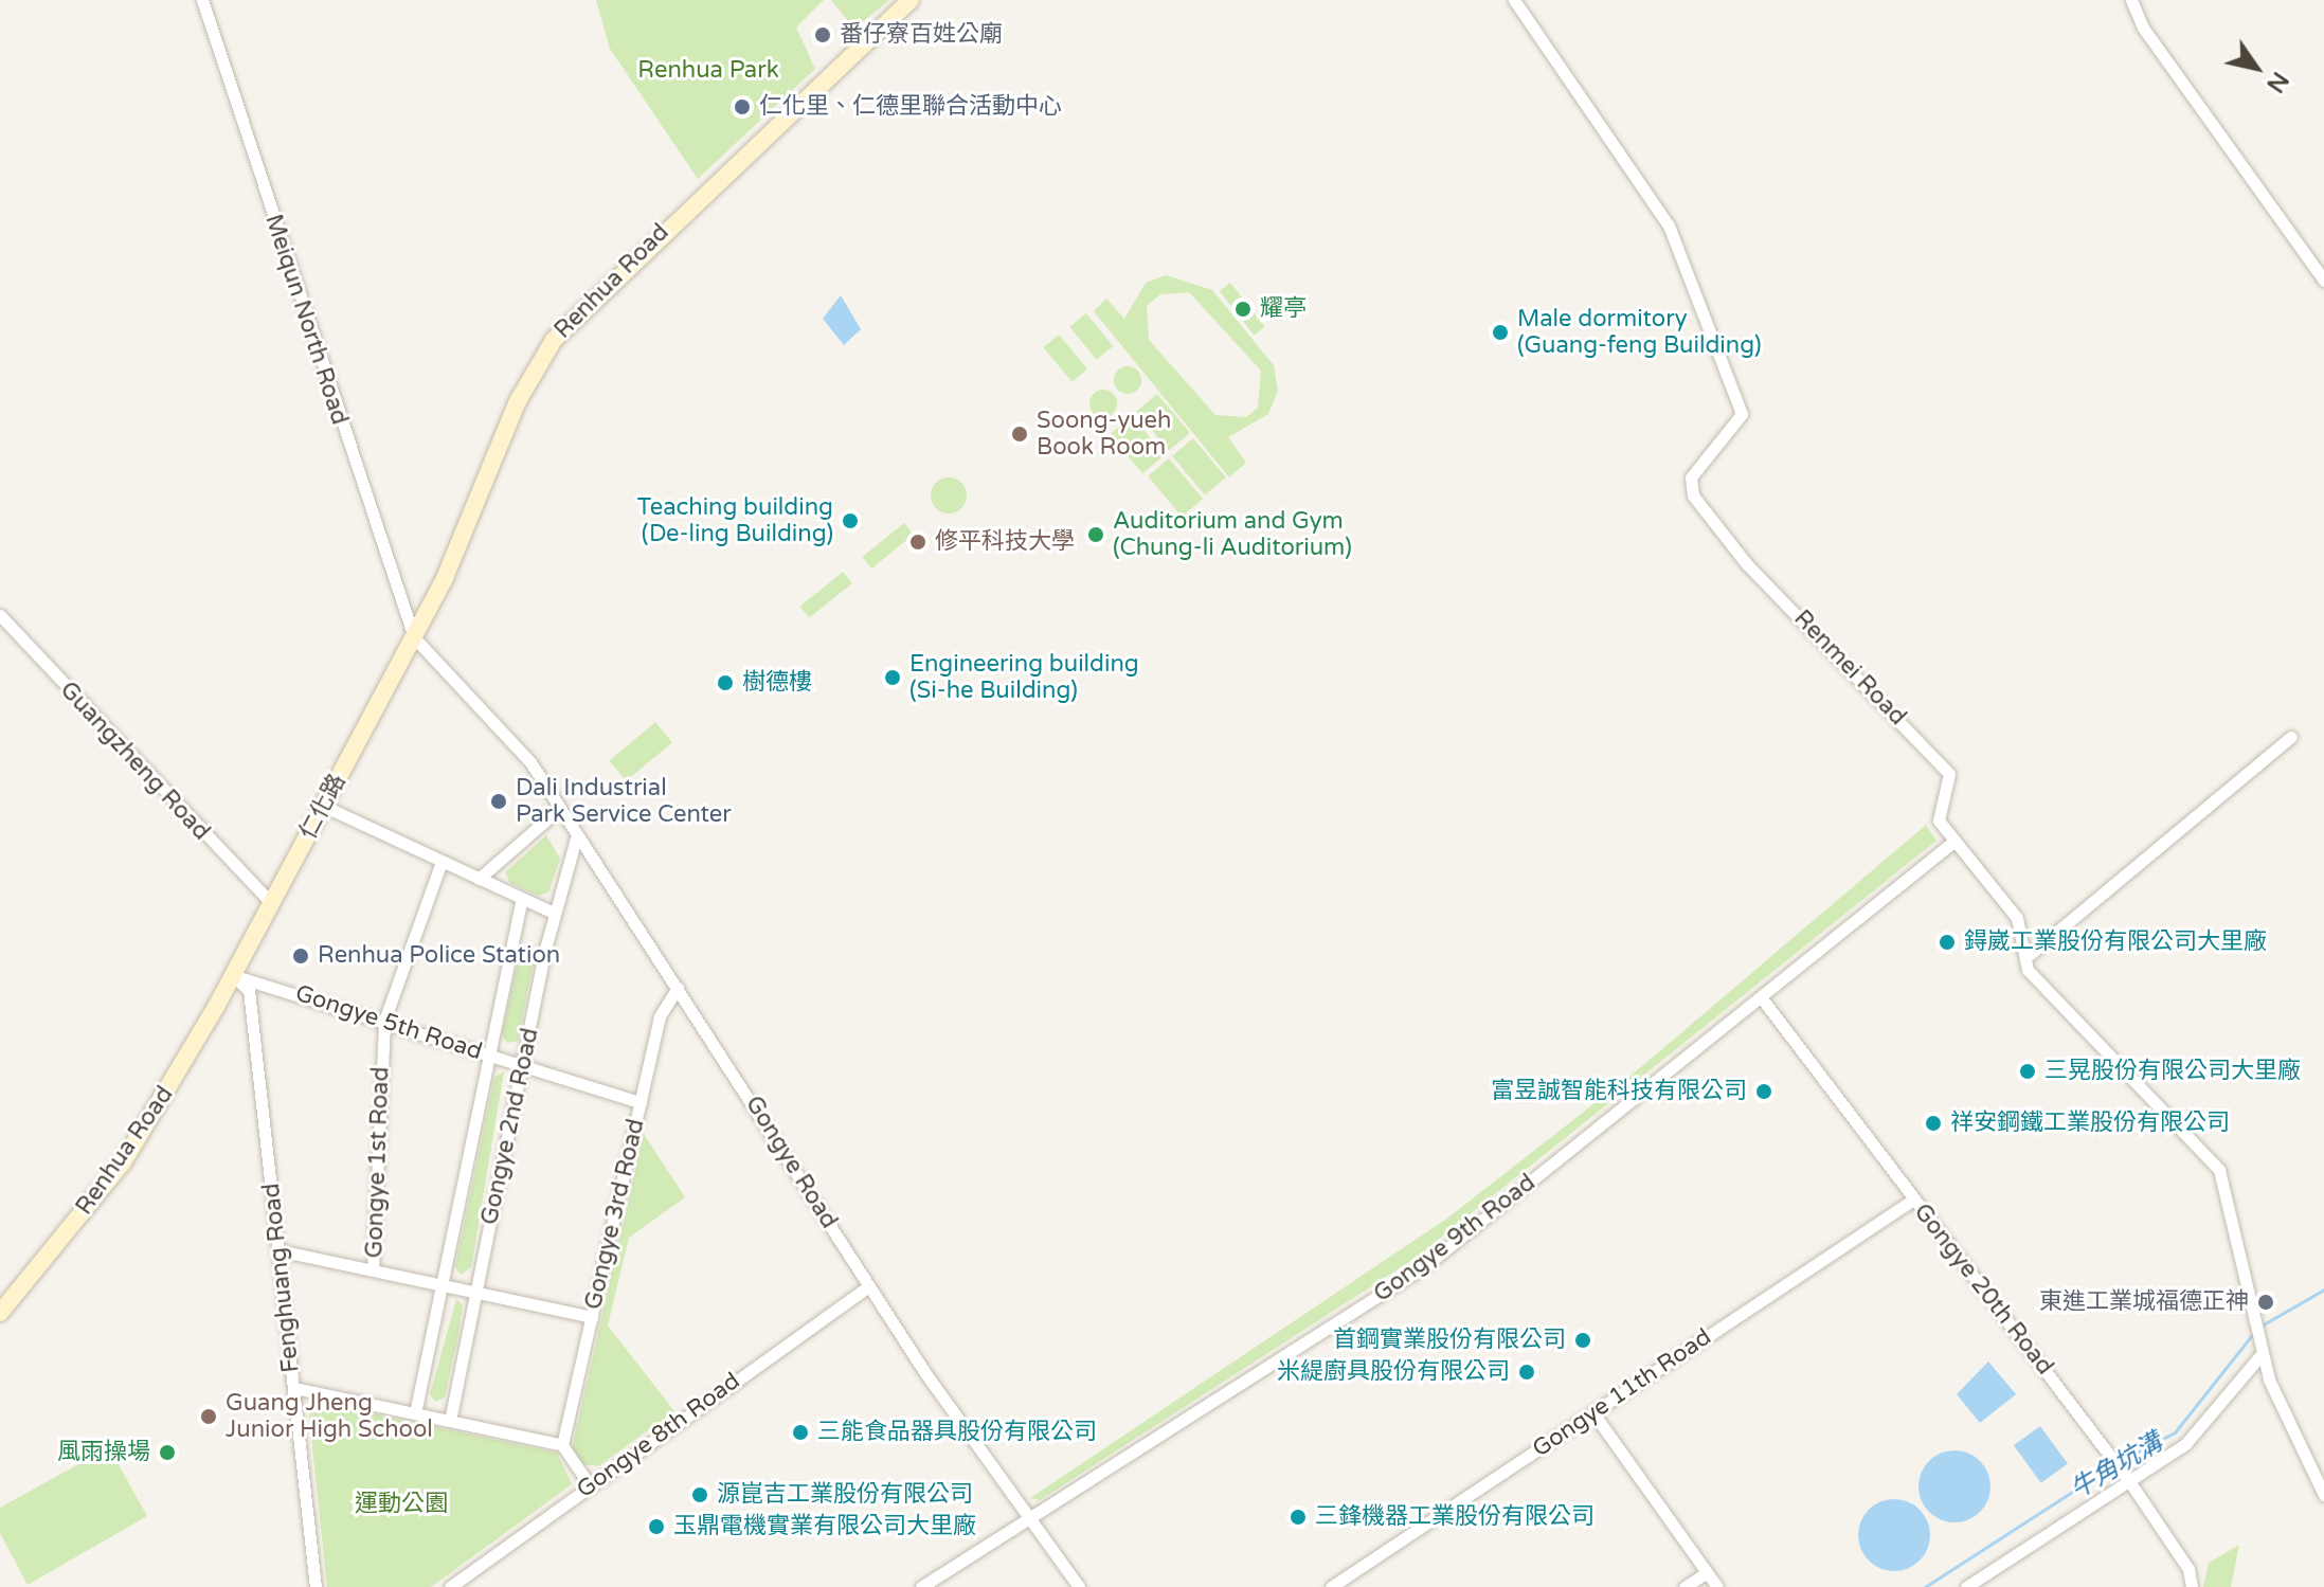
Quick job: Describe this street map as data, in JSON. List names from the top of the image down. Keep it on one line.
{"streets":{"main road":["Renhua Road","仁化路"],"street":["Meiqun North Road","Renmei Road","Guangzheng Road","Gongye 5th Road","Gongye 2nd Road","Gongye 1st Road","Gongye Road","Gongye 3rd Road","Gongye 9th Road","Fenghuang Road","Gongye 20th Road","Gongye 11th Road","Gongye 8th Road"]},"crossings":[["Renhua Road","Meiqun North Road"],["Renhua Road","仁化路"],["Renhua Road","Gongye 5th Road"],["Renhua Road","Gongye Road"],["Renhua Road","Fenghuang Road"],["Meiqun North Road","仁化路"],["Meiqun North Road","Gongye Road"],["Renmei Road","Gongye 9th Road"],["Guangzheng Road","仁化路"],["仁化路","Gongye 5th Road"],["仁化路","Gongye Road"],["仁化路","Fenghuang Road"],["Gongye 5th Road","Gongye 2nd Road"],["Gongye 5th Road","Gongye 1st Road"],["Gongye 5th Road","Gongye 3rd Road"],["Gongye 5th Road","Fenghuang Road"],["Gongye 2nd Road","Gongye Road"],["Gongye Road","Gongye 3rd Road"],["Gongye Road","Gongye 9th Road"],["Gongye Road","Gongye 8th Road"],["Gongye 9th Road","Gongye 20th Road"],["Gongye 20th Road","Gongye 11th Road"]],"water":["牛角坑溝"],"parks":["Renhua Park","運動公園"],"places":["番仔寮百姓公廟","仁化里、仁德里聯合活動中心","耀亭","Male dormitory (Guang-feng Building)","Soong-yueh Book Room","Teaching building (De-ling Building)","Auditorium and Gym (Chung-li Auditorium)","修平科技大學","Engineering building (Si-he Building)","樹德樓","Dali Industrial Park Service Center","鍀崴工業股份有限公司大里廠","Renhua Police Station","三晃股份有限公司大里廠","富昱誠智能科技有限公司","祥安鋼鐵工業股份有限公司","東進工業城福德正神","首鋼實業股份有限公司","米緹廚具股份有限公司","Guang Jheng Junior High School","三能食品器具股份有限公司","風雨操場","源崑吉工業股份有限公司","三鋒機器工業股份有限公司","玉鼎電機實業有限公司大里廠"],"north":"bottom right"}
